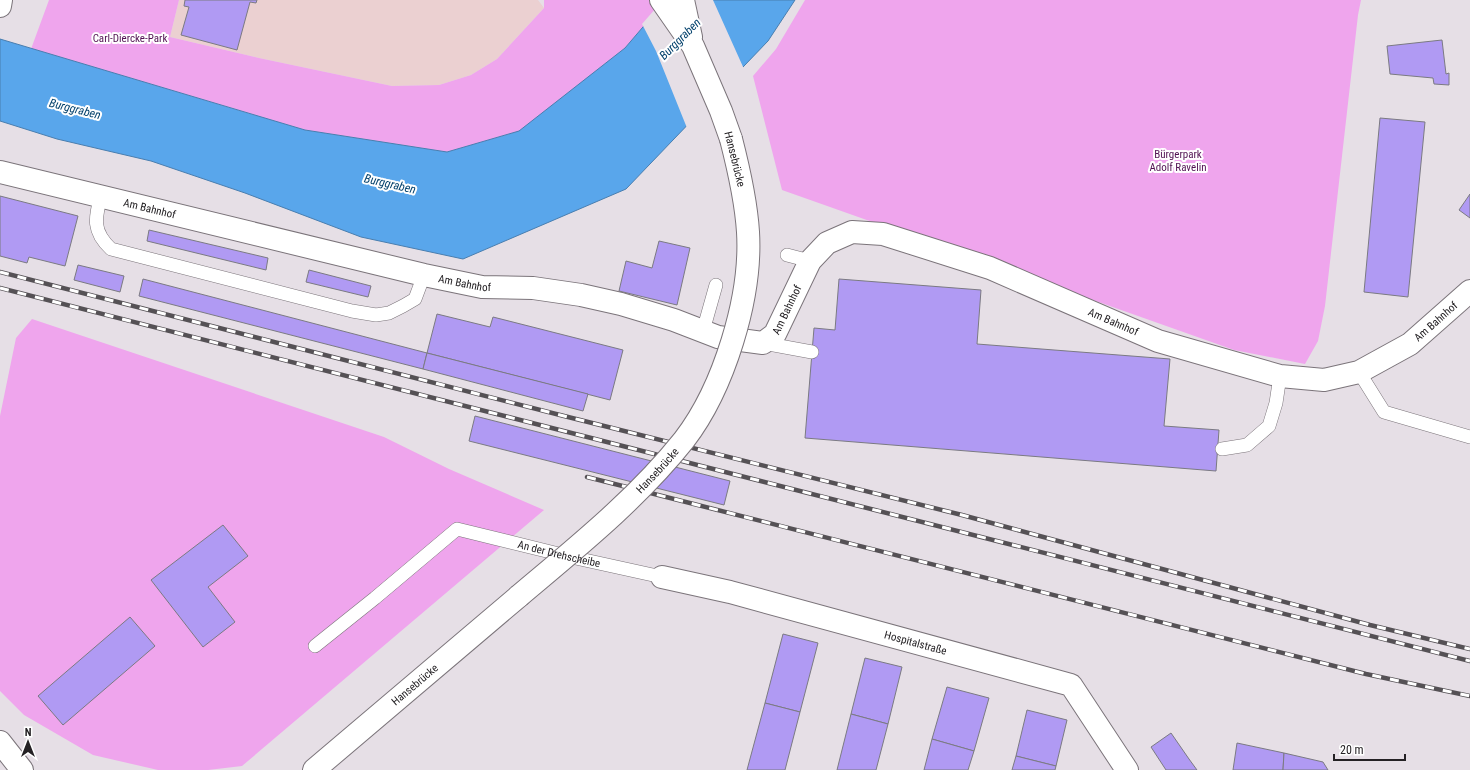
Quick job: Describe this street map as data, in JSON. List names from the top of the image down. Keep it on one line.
{"streets":{"street":["Hansebrücke","Am Bahnhof","Hospitalstraße"],"lane":["An der Drehscheibe"]},"crossings":[["An der Drehscheibe","Hospitalstraße"]],"water":["Burggraben"],"parks":["Carl-Diercke-Park","Bürgerpark Adolf Ravelin"],"scale_bar":"20 m","north":"top"}
